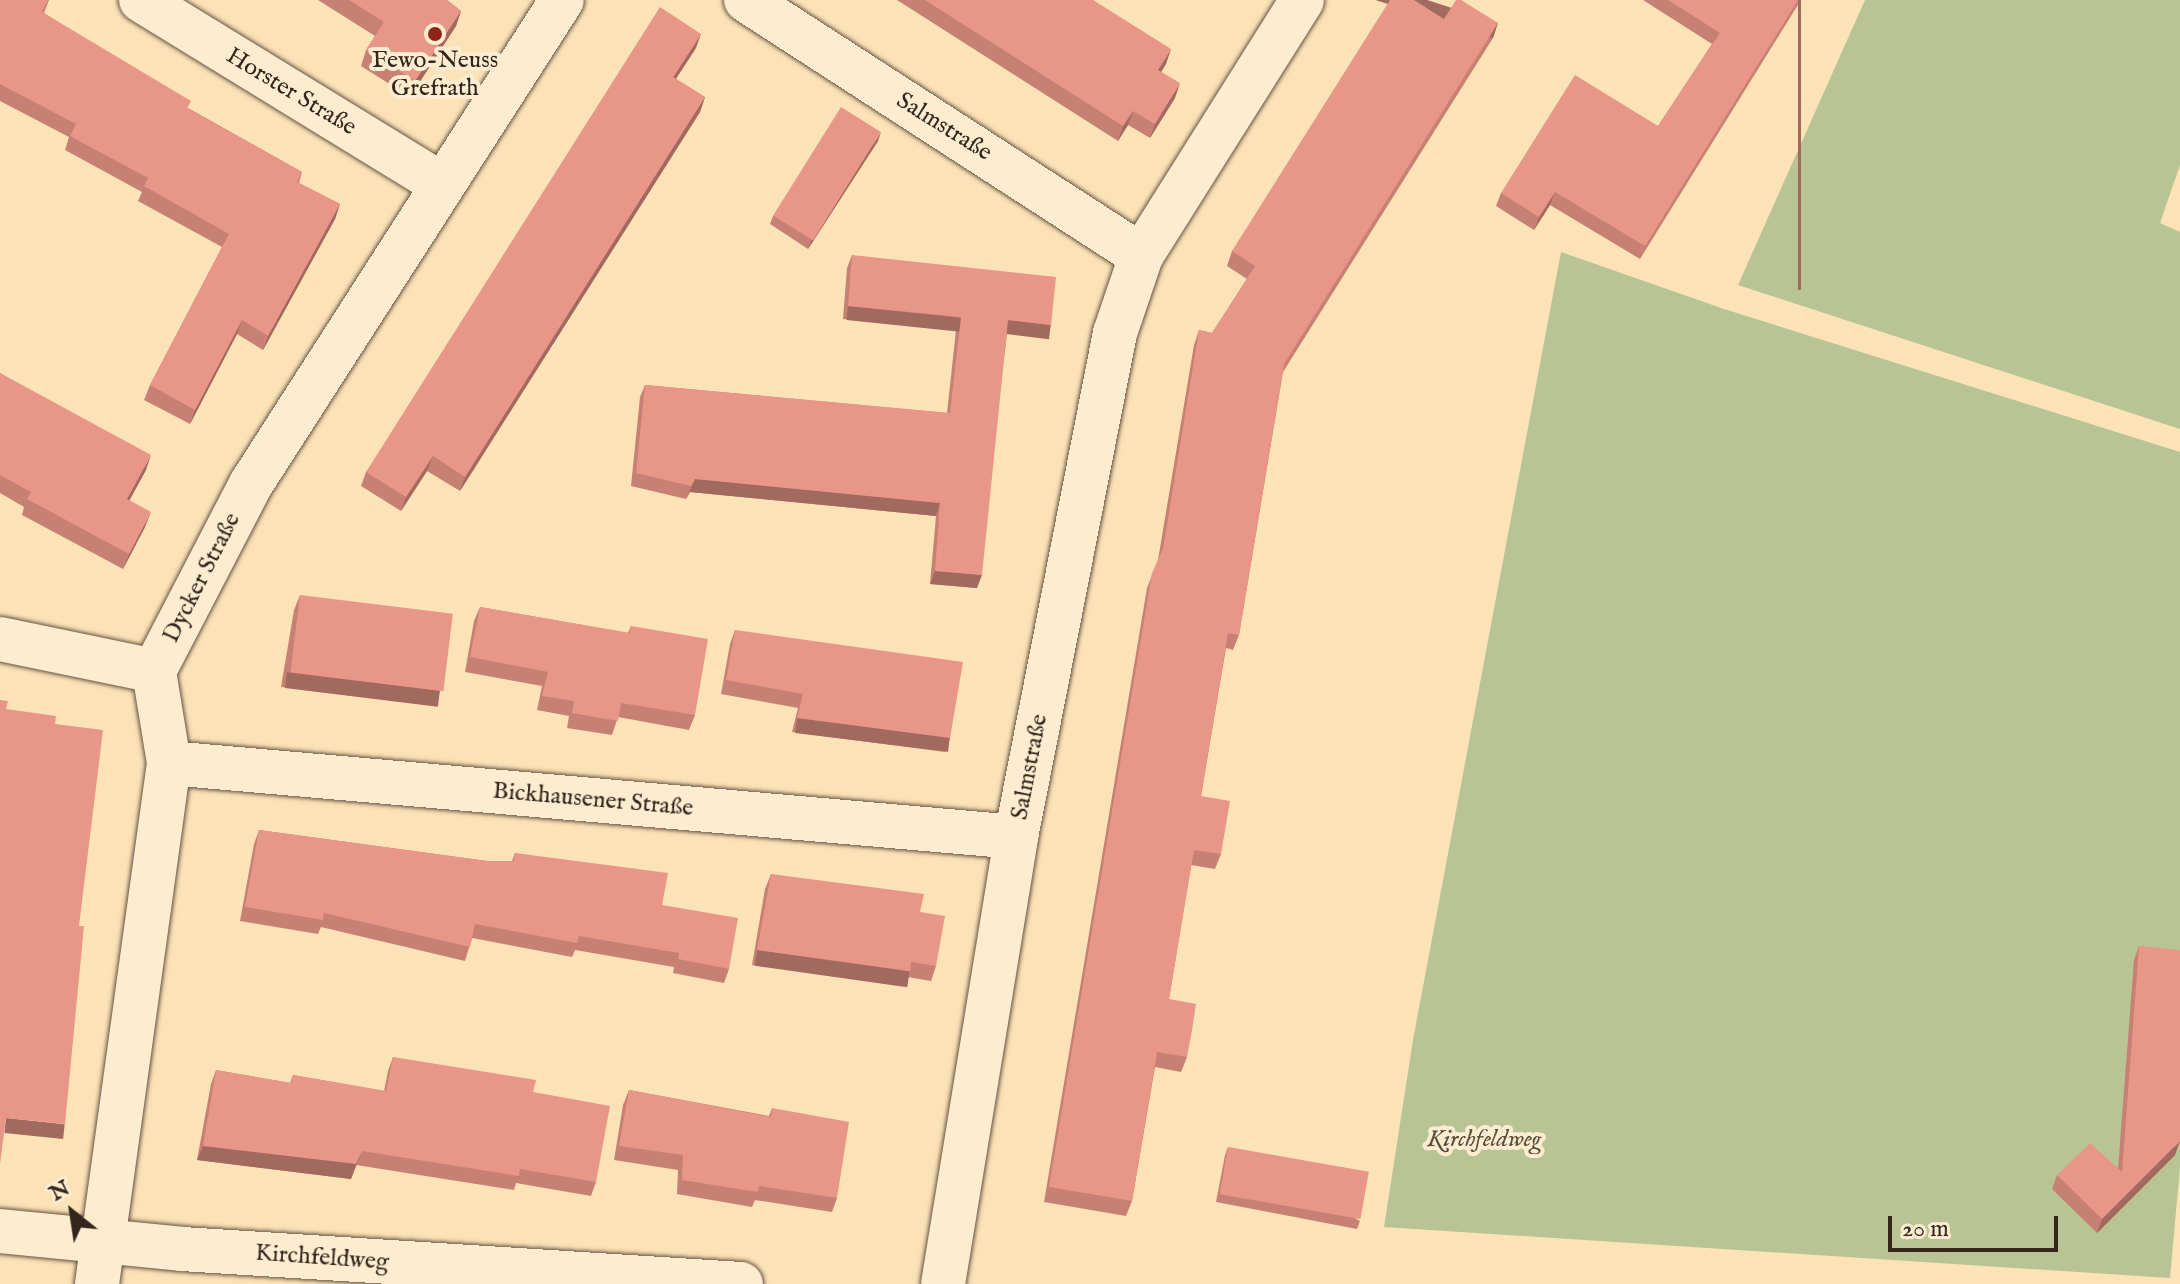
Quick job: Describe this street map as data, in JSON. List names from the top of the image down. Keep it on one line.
{"streets":{"street":["Horster Straße","Salmstraße","Dycker Straße","Bickhausener Straße","Kirchfeldweg"]},"crossings":[["Horster Straße","Dycker Straße"],["Salmstraße","Bickhausener Straße"],["Dycker Straße","Bickhausener Straße"],["Dycker Straße","Kirchfeldweg"]],"parks":["Kirchfeldweg"],"places":["Fewo-Neuss Grefrath"],"scale_bar":"20 m","north":"top left"}
